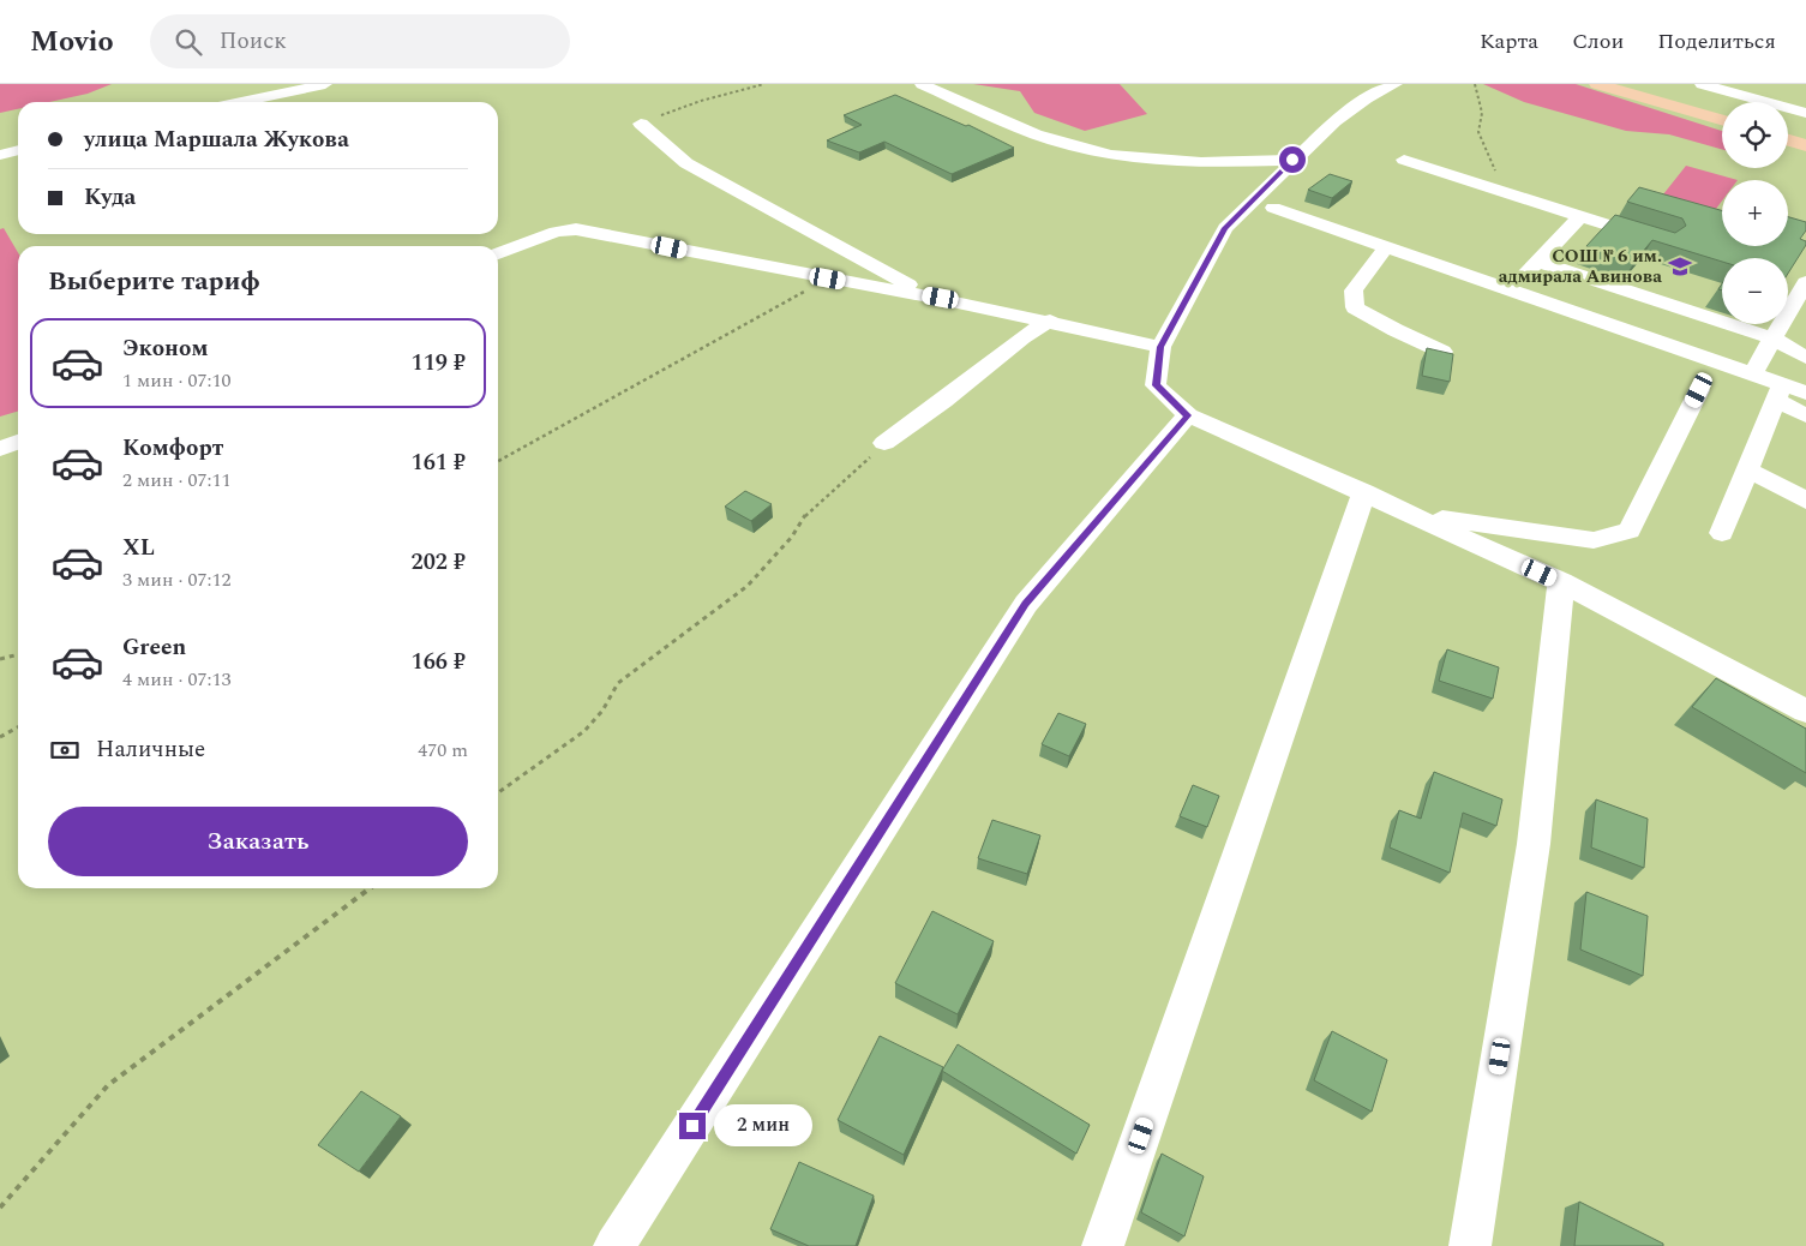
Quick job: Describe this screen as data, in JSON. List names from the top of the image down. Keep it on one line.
{"places":{"school or university":["СОШ № 6 им. адмирала Авинова"]},"page":{"header":"Movio","search":"Поиск","nav":["Карта","Слои","Поделиться"],"map_buttons":["+","−"],"banner":["улица Маршала Жукова","Куда"],"heading":"Выберите тариф","list":[{"name":"Эконом","note":"1 мин · 07:10","value":"119 ₽"},{"name":"Комфорт","note":"2 мин · 07:11","value":"161 ₽"},{"name":"XL","note":"3 мин · 07:12","value":"202 ₽"},{"name":"Green","note":"4 мин · 07:13","value":"166 ₽"}],"pay":["Наличные","470 m"],"buttons":"Заказать","bubble":"2 мин"}}
